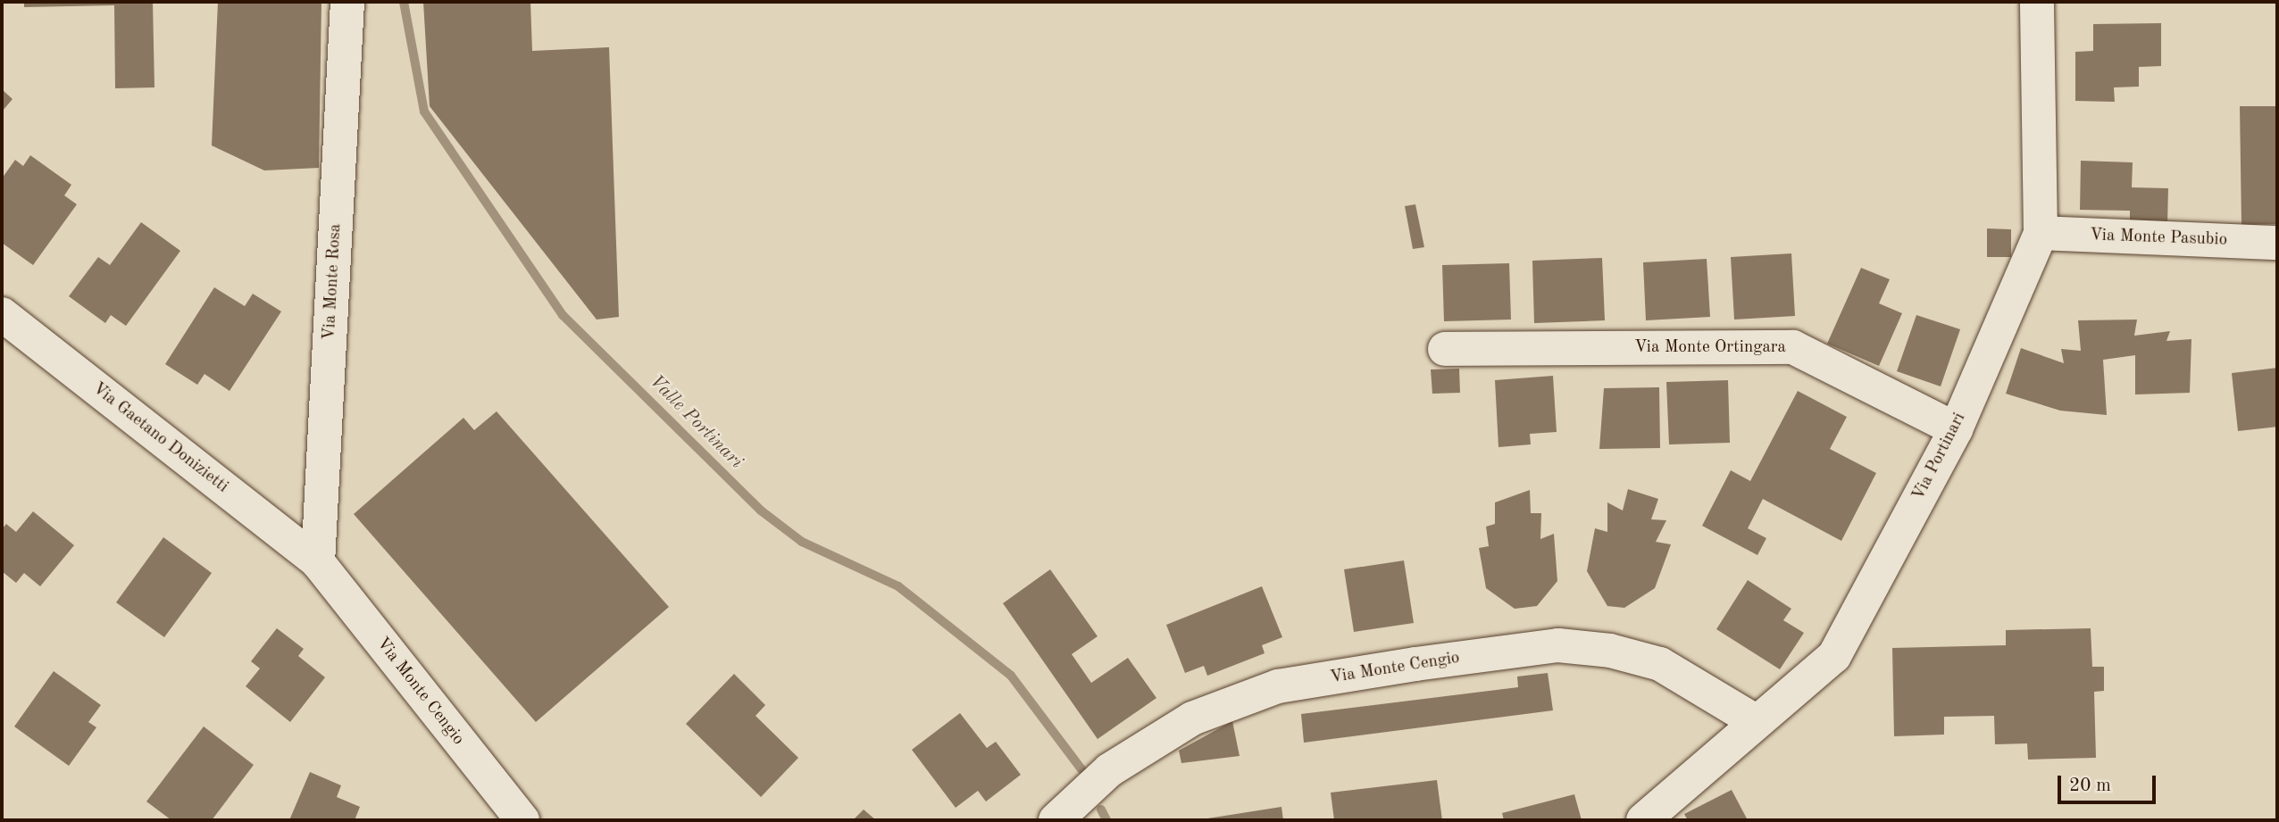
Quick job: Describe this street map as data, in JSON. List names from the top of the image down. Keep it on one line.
{"streets":{"street":["Via Monte Pasubio","Via Monte Rosa","Via Monte Ortingara","Via Gaetano Donizietti","Via Portinari","Via Monte Cengio"]},"crossings":[["Via Monte Pasubio","Via Portinari"],["Via Monte Rosa","Via Gaetano Donizietti"],["Via Monte Rosa","Via Monte Cengio"],["Via Monte Ortingara","Via Portinari"],["Via Gaetano Donizietti","Via Monte Cengio"],["Via Portinari","Via Monte Cengio"]],"water":["Valle Portinari"],"scale_bar":"20 m"}
